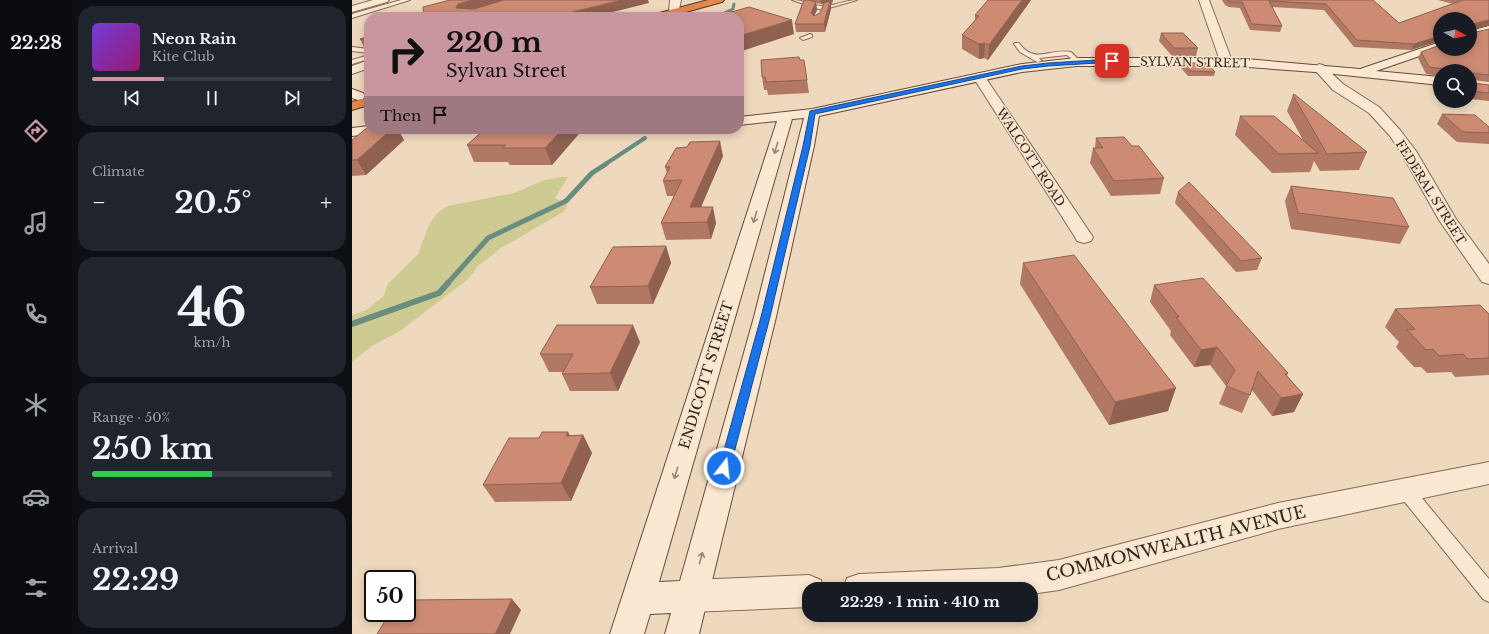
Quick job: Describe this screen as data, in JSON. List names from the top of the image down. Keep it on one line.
{"streets":{"main road":["SYLVAN STREET","WALCOTT ROAD","FEDERAL STREET","ENDICOTT STREET","COMMONWEALTH AVENUE"]},"crossings":[["SYLVAN STREET","WALCOTT ROAD"],["SYLVAN STREET","FEDERAL STREET"],["SYLVAN STREET","ENDICOTT STREET"]],"north":"right","page":{"tabs":"22:28","turn":["220 m","Sylvan Street"],"song":["Neon Rain","Kite Club"],"then":"Then","tile":["Climate",["46","km/h"],["Range · 50%","250 km"],["Arrival","22:29"]],"heat":["−","20.5°","+"],"limit":"50","trip":"22:29 · 1 min · 410 m"}}
